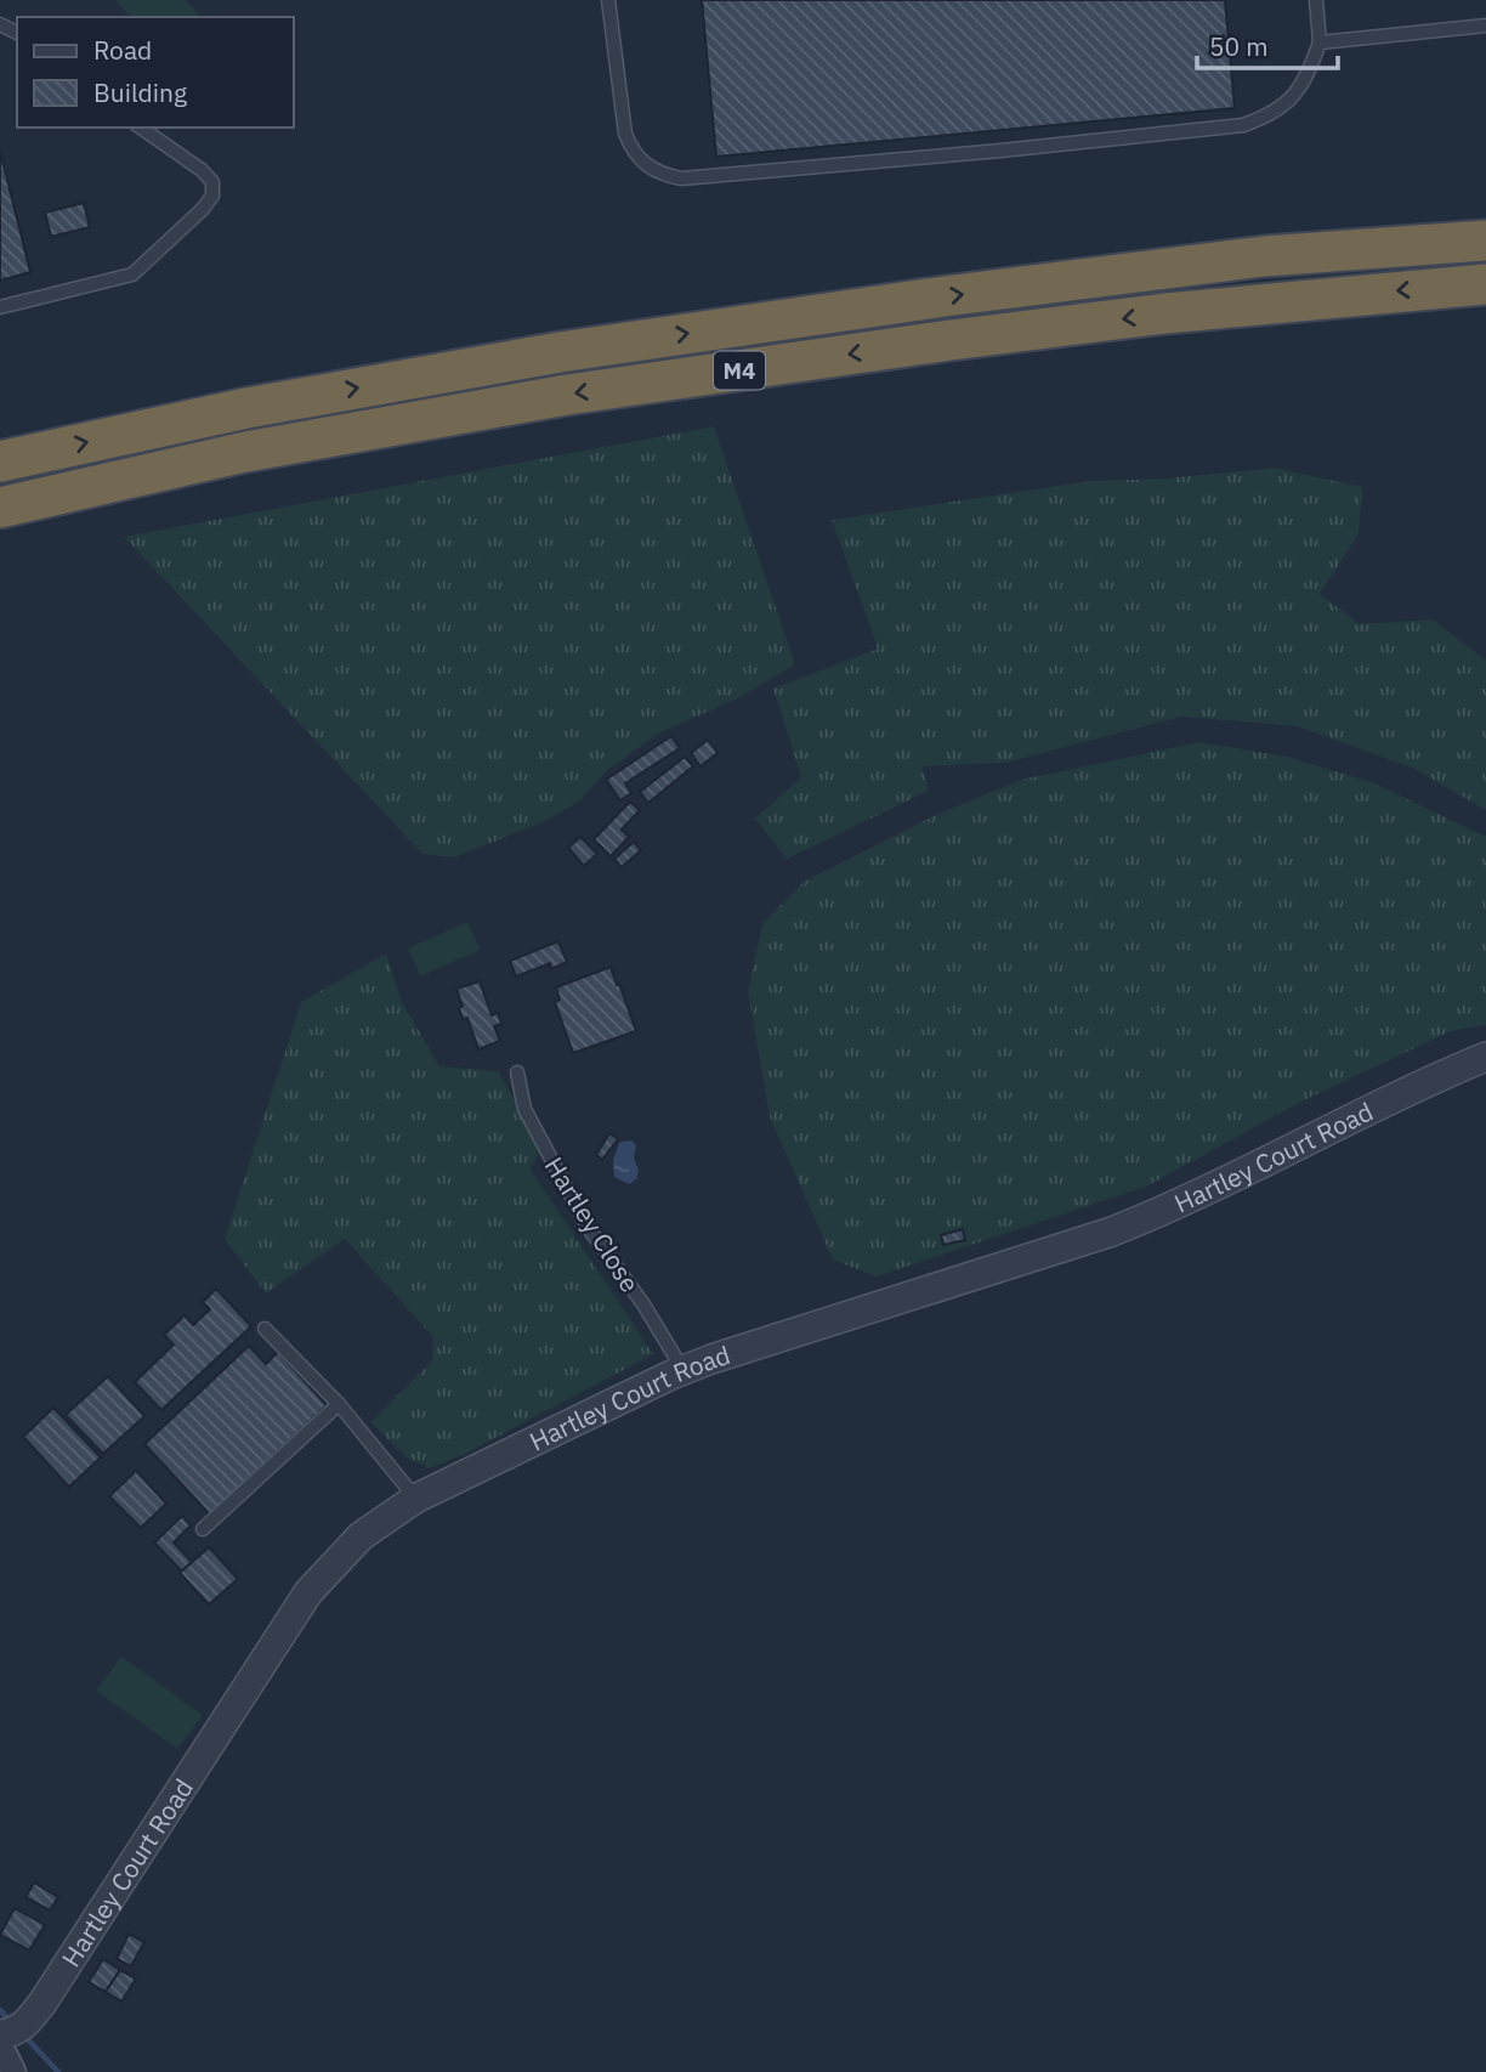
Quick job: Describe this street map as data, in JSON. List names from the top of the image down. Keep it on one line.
{"streets":{"highway":["M4"],"street":["Hartley Court Road"],"lane":["Hartley Close"]},"crossings":[["Hartley Court Road","Hartley Close"]],"legend":["Road","Building"],"scale_bar":"50 m"}
